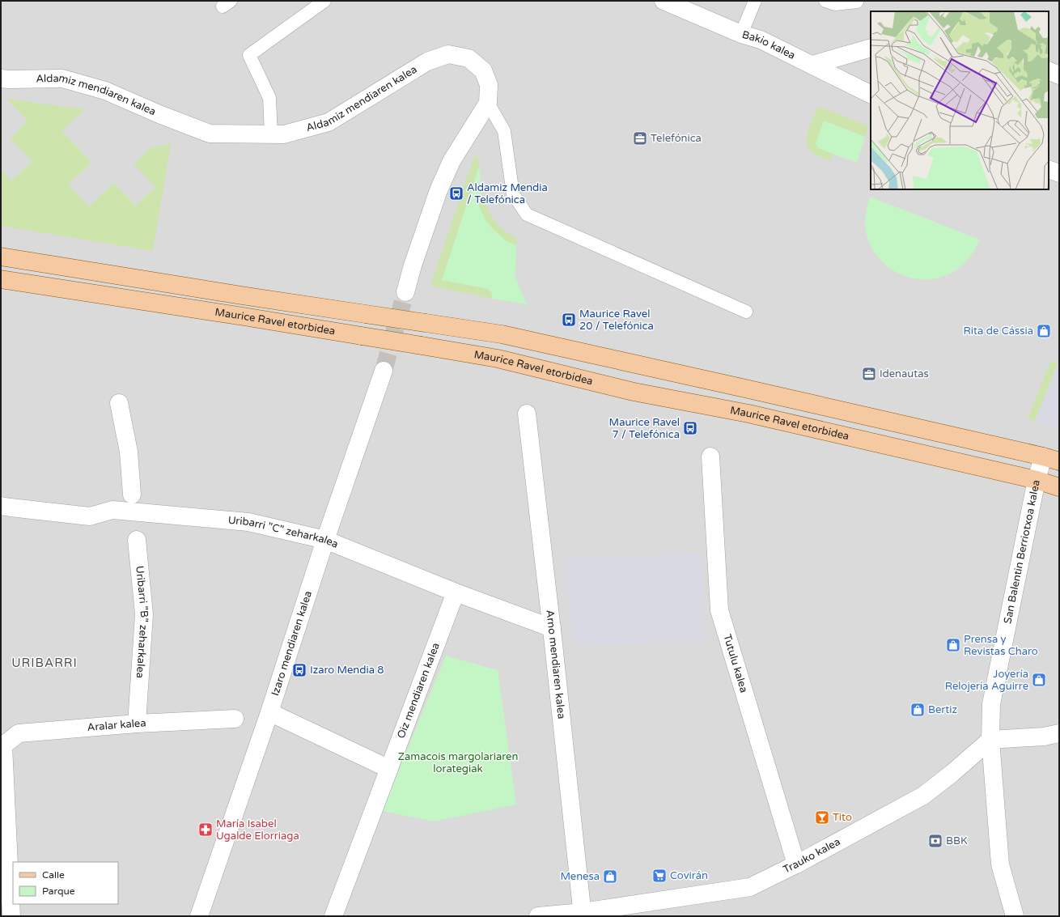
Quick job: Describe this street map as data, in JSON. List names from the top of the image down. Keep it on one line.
{"streets":{"main road":["Maurice Ravel etorbidea"],"street":["Bakio kalea","Aldamiz mendiaren kalea","Uribarri \"C\" zeharkalea","San Balentin Berriotxoa kalea","Uribarri \"B\" zeharkalea","Izaro mendiaren kalea","Tutulu kalea","Arno mendiaren kalea","Oiz mendiaren kalea","Aralar kalea","Trauko kalea"]},"crossings":[["Maurice Ravel etorbidea","San Balentin Berriotxoa kalea"],["Uribarri \"C\" zeharkalea","Izaro mendiaren kalea"],["Uribarri \"C\" zeharkalea","Arno mendiaren kalea"],["Uribarri \"C\" zeharkalea","Oiz mendiaren kalea"],["San Balentin Berriotxoa kalea","Trauko kalea"],["Uribarri \"B\" zeharkalea","Aralar kalea"],["Tutulu kalea","Trauko kalea"],["Arno mendiaren kalea","Trauko kalea"]],"districts":["URIBARRI"],"parks":["Zamacois margolariaren lorategiak"],"places":{"office":["Telefónica","Idenautas"],"bus stop":["Aldamiz Mendia / Telefónica","Maurice Ravel 20 / Telefónica","Maurice Ravel 7 / Telefónica","Izaro Mendia 8"],"shop":["Rita de Cássia","Prensa y Revistas Charo","Joyería Relojería Aguirre","Bertiz","Menesa"],"bar":["Tito"],"pharmacy":["María Isabel Ugalde Elorriaga"],"bank":["BBK"],"supermarket":["Covirán"]},"legend":["Calle","Parque"]}
